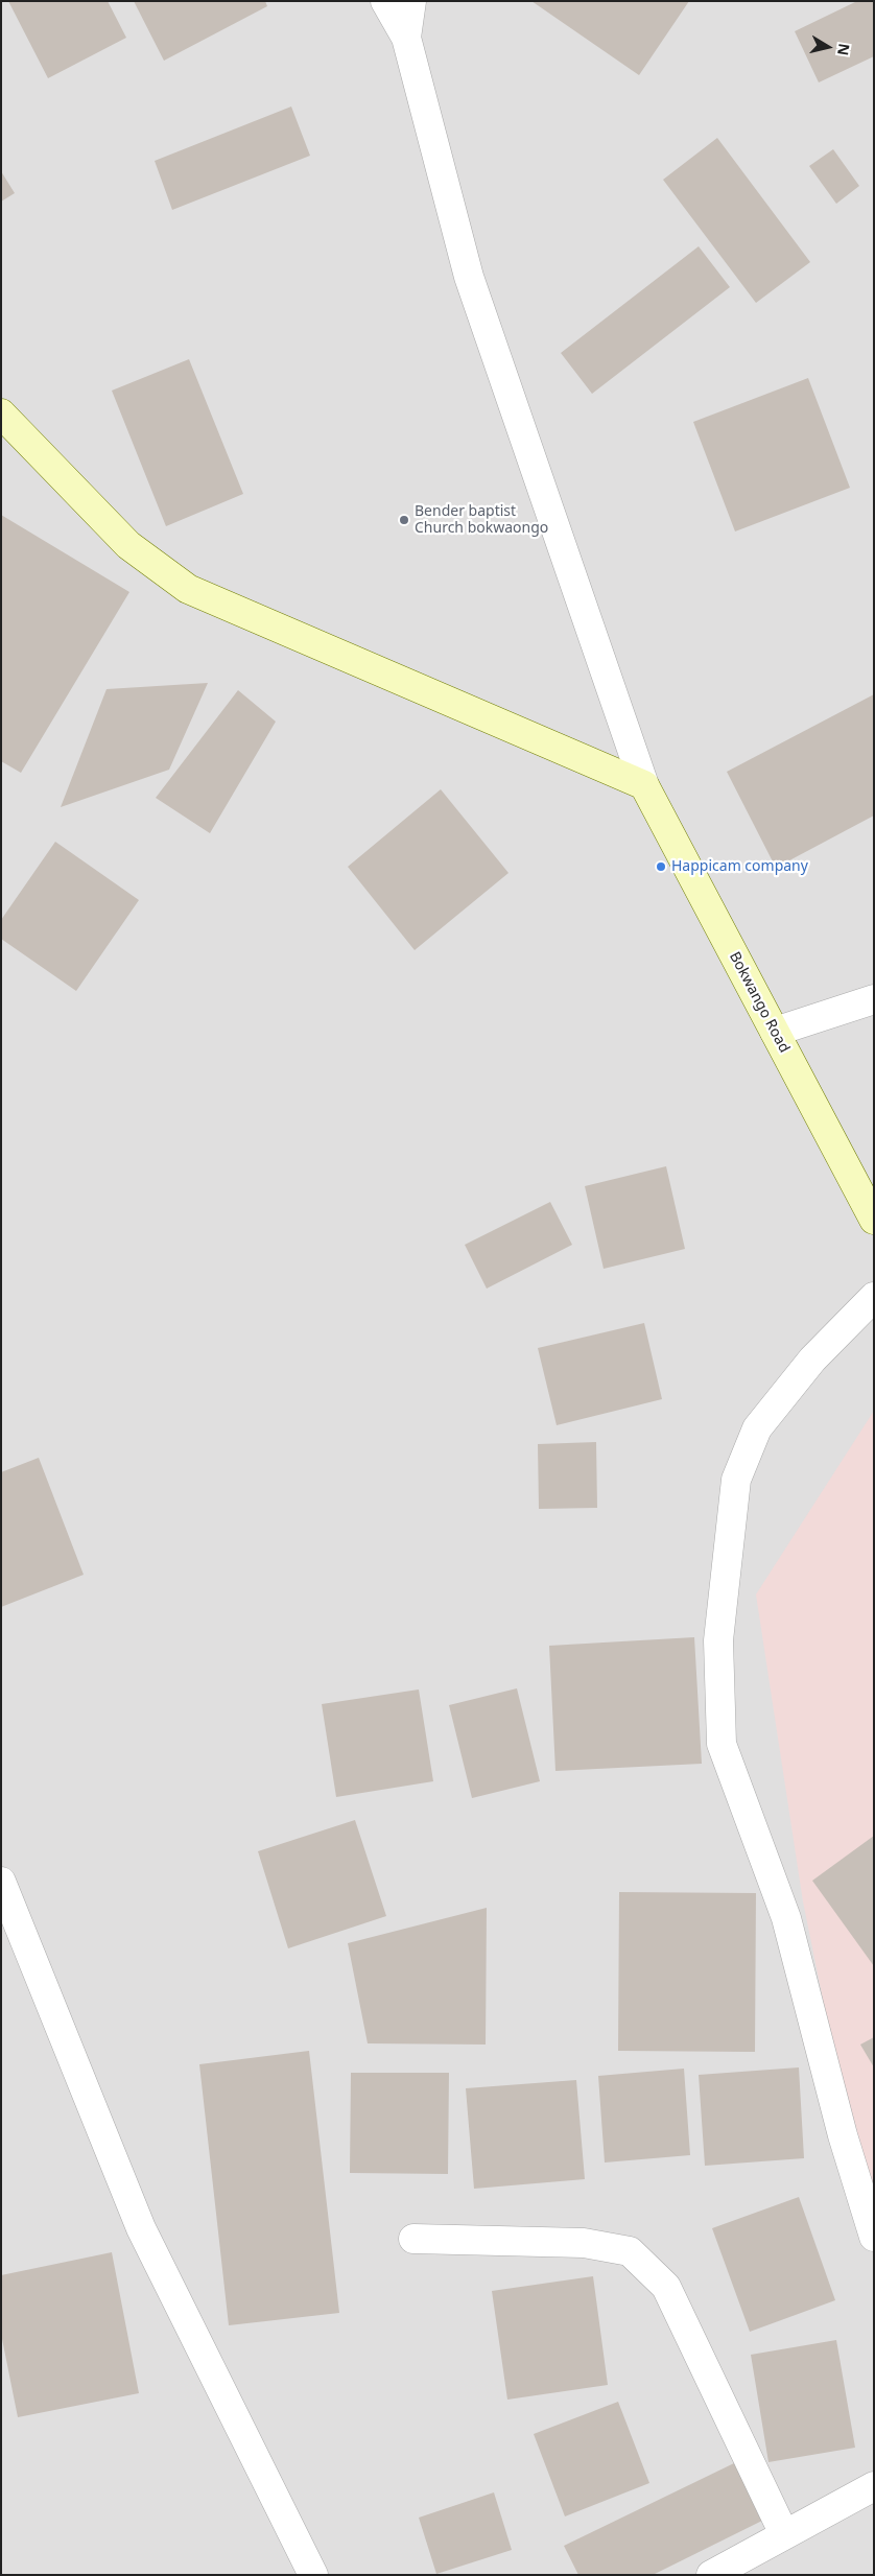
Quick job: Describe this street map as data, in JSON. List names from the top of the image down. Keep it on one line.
{"streets":{"street":["Bokwango Road"]},"places":["Bender baptist Church bokwaongo","Happicam company"],"north":"right"}
